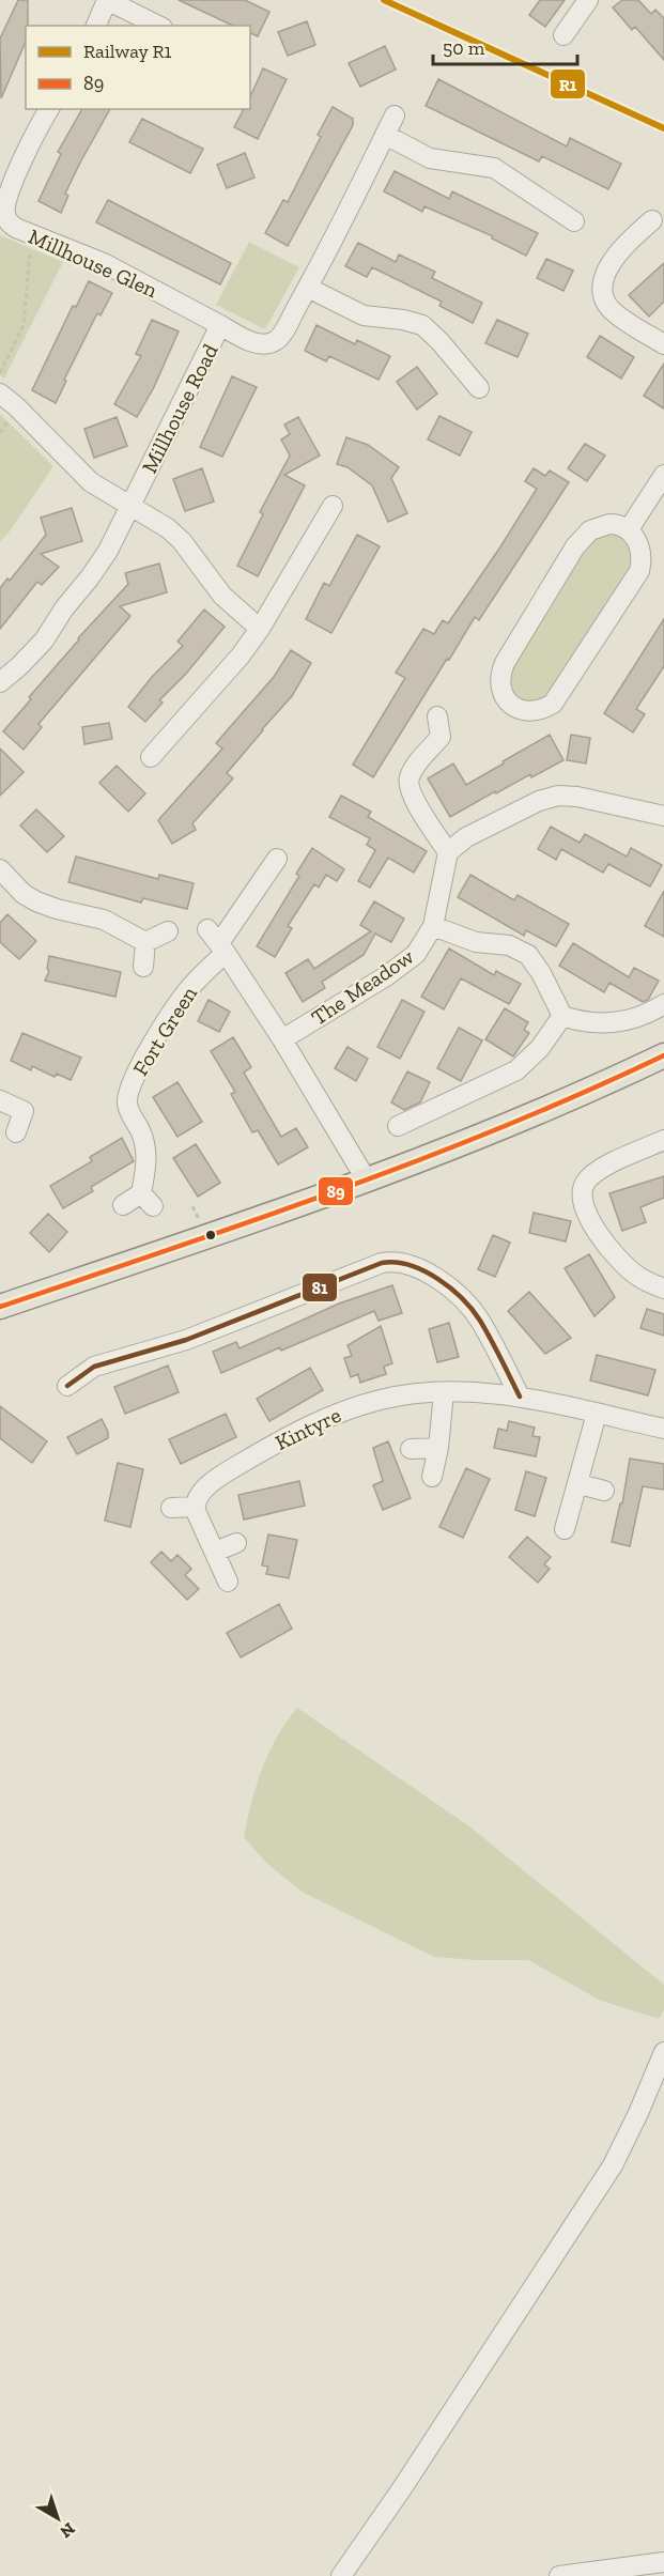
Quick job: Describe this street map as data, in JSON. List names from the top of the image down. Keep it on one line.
{"streets":{"street":["Millhouse Glen","Millhouse Road","The Meadow","Fort Green","Kintyre"]},"crossings":[["Millhouse Glen","Millhouse Road"]],"lines":["rail line R1","transit line 89","transit line 81"],"legend":["Railway R1","89"],"scale_bar":"50 m","north":"bottom right"}
